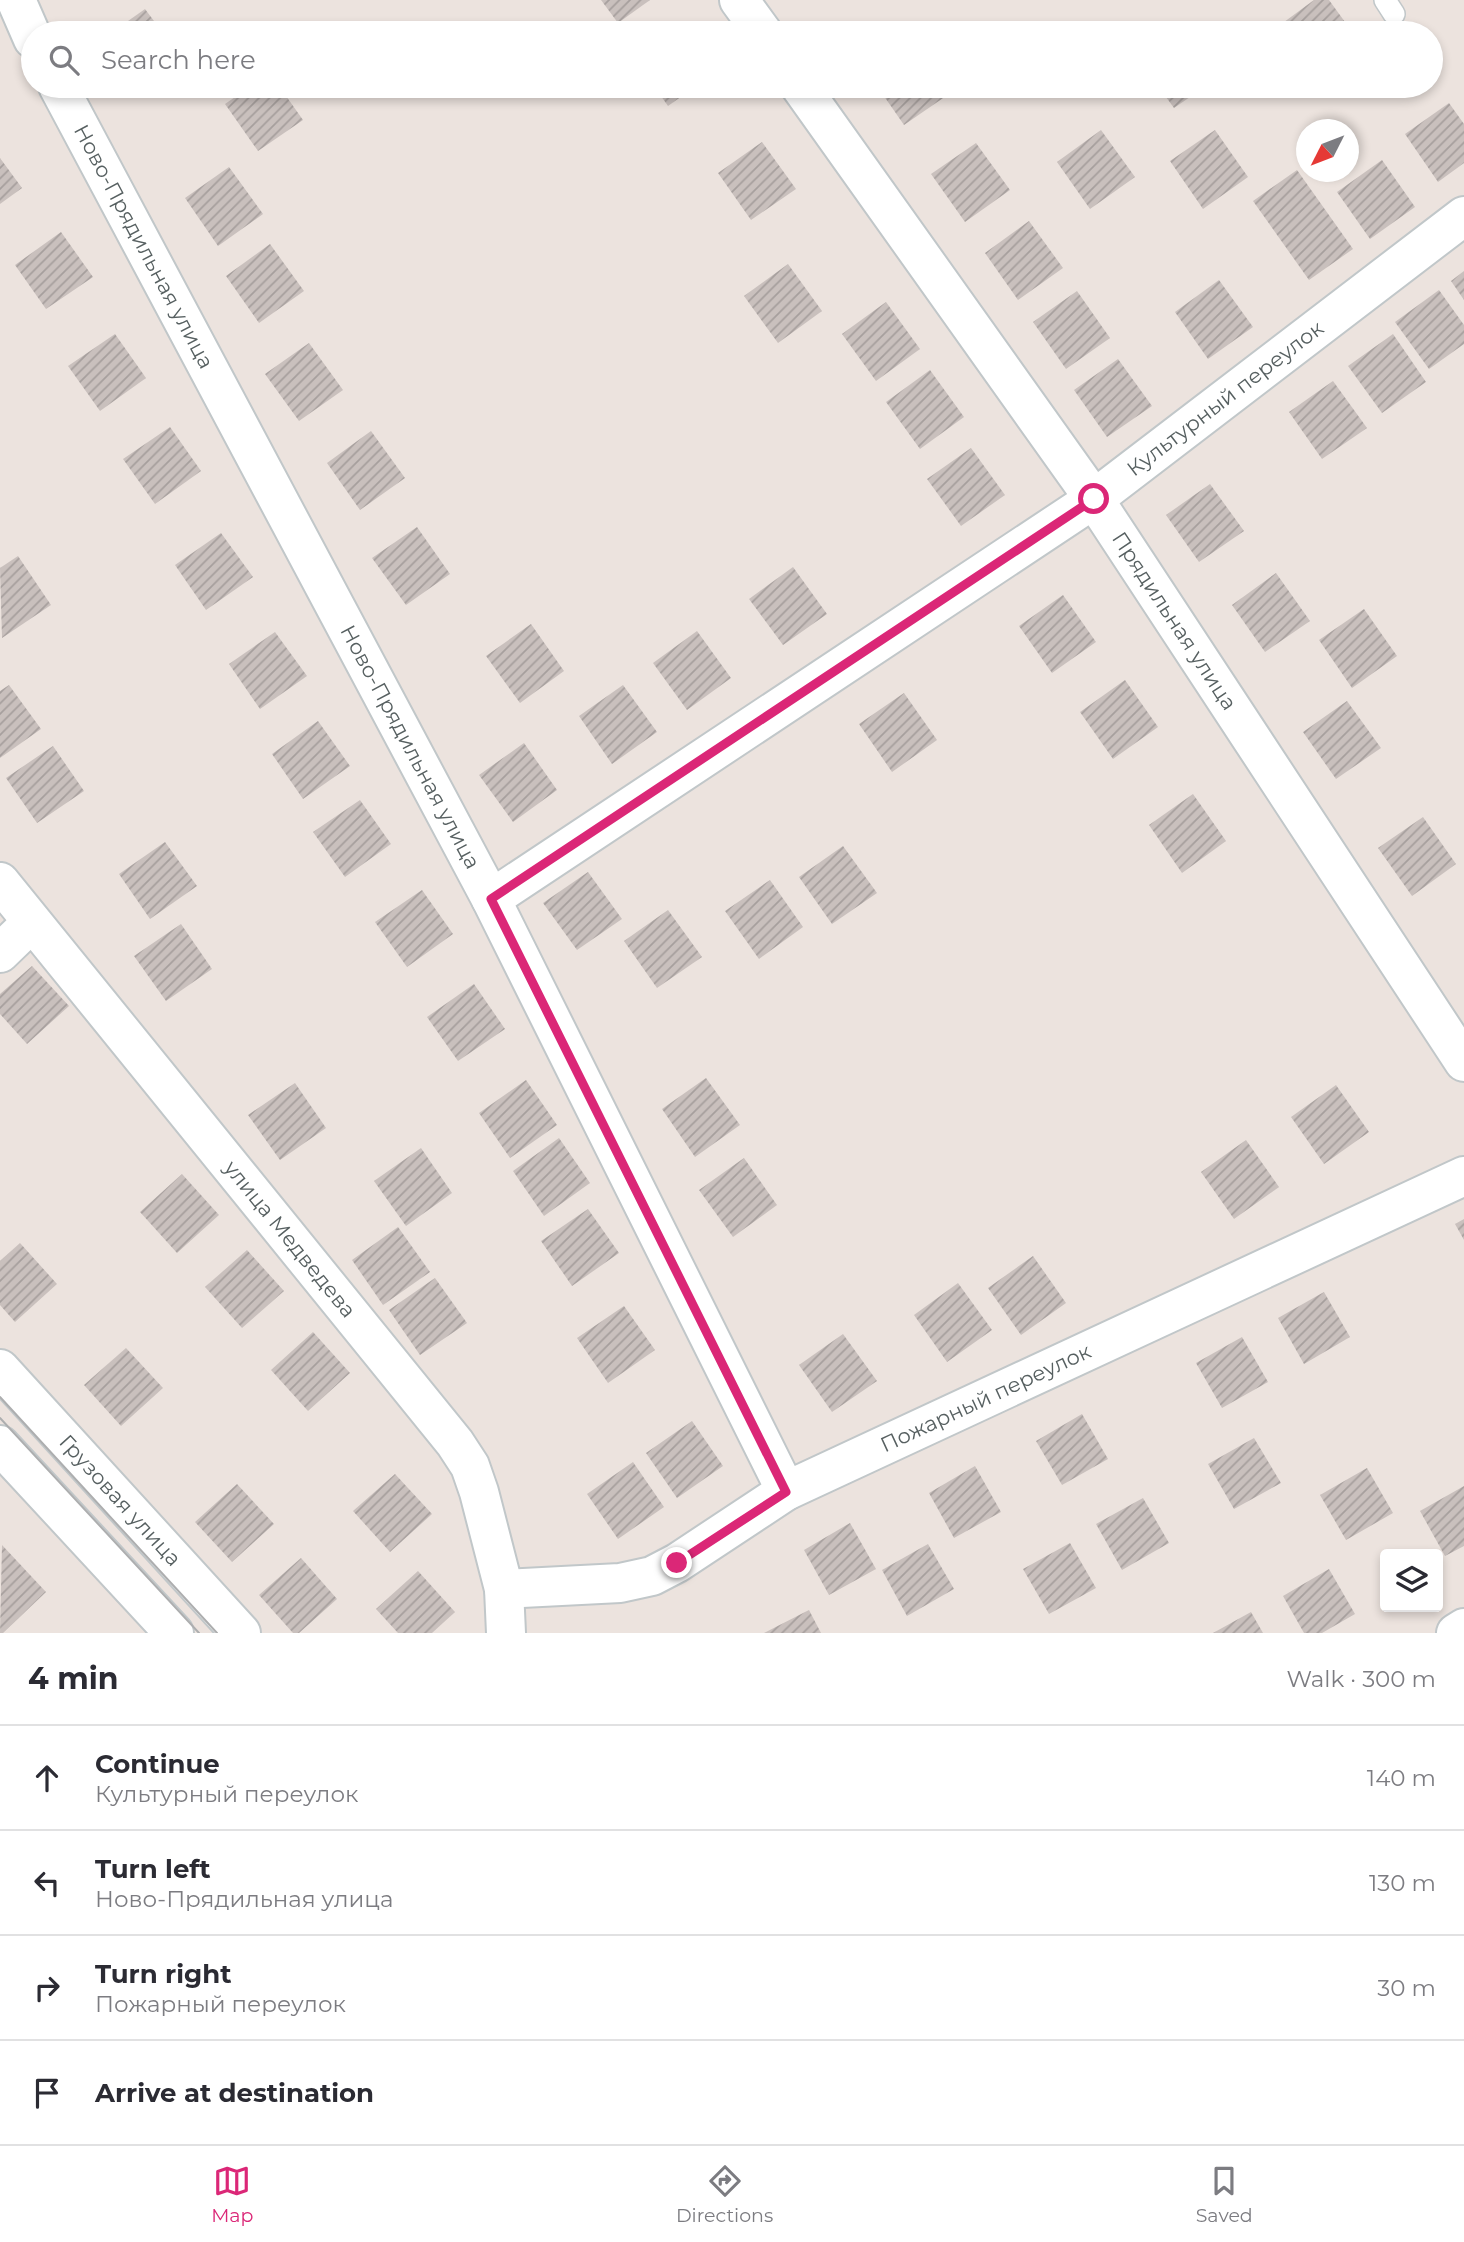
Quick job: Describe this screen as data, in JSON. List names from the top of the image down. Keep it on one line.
{"streets":{"street":["Ново-Прядильная улица","Культурный переулок","Прядильная улица","улица Медведева","Пожарный переулок","Грузовая улица"]},"crossings":[["Ново-Прядильная улица","Культурный переулок"],["Ново-Прядильная улица","Пожарный переулок"],["Культурный переулок","Прядильная улица"],["улица Медведева","Пожарный переулок"]],"north":"bottom left","page":{"search":"Search here","heading":["4 min","Walk · 300 m"],"list":[["Continue","Культурный переулок","140 m"],["Turn left","Ново-Прядильная улица","130 m"],["Turn right","Пожарный переулок","30 m"],"Arrive at destination"],"nav":["Map","Directions","Saved"]}}
